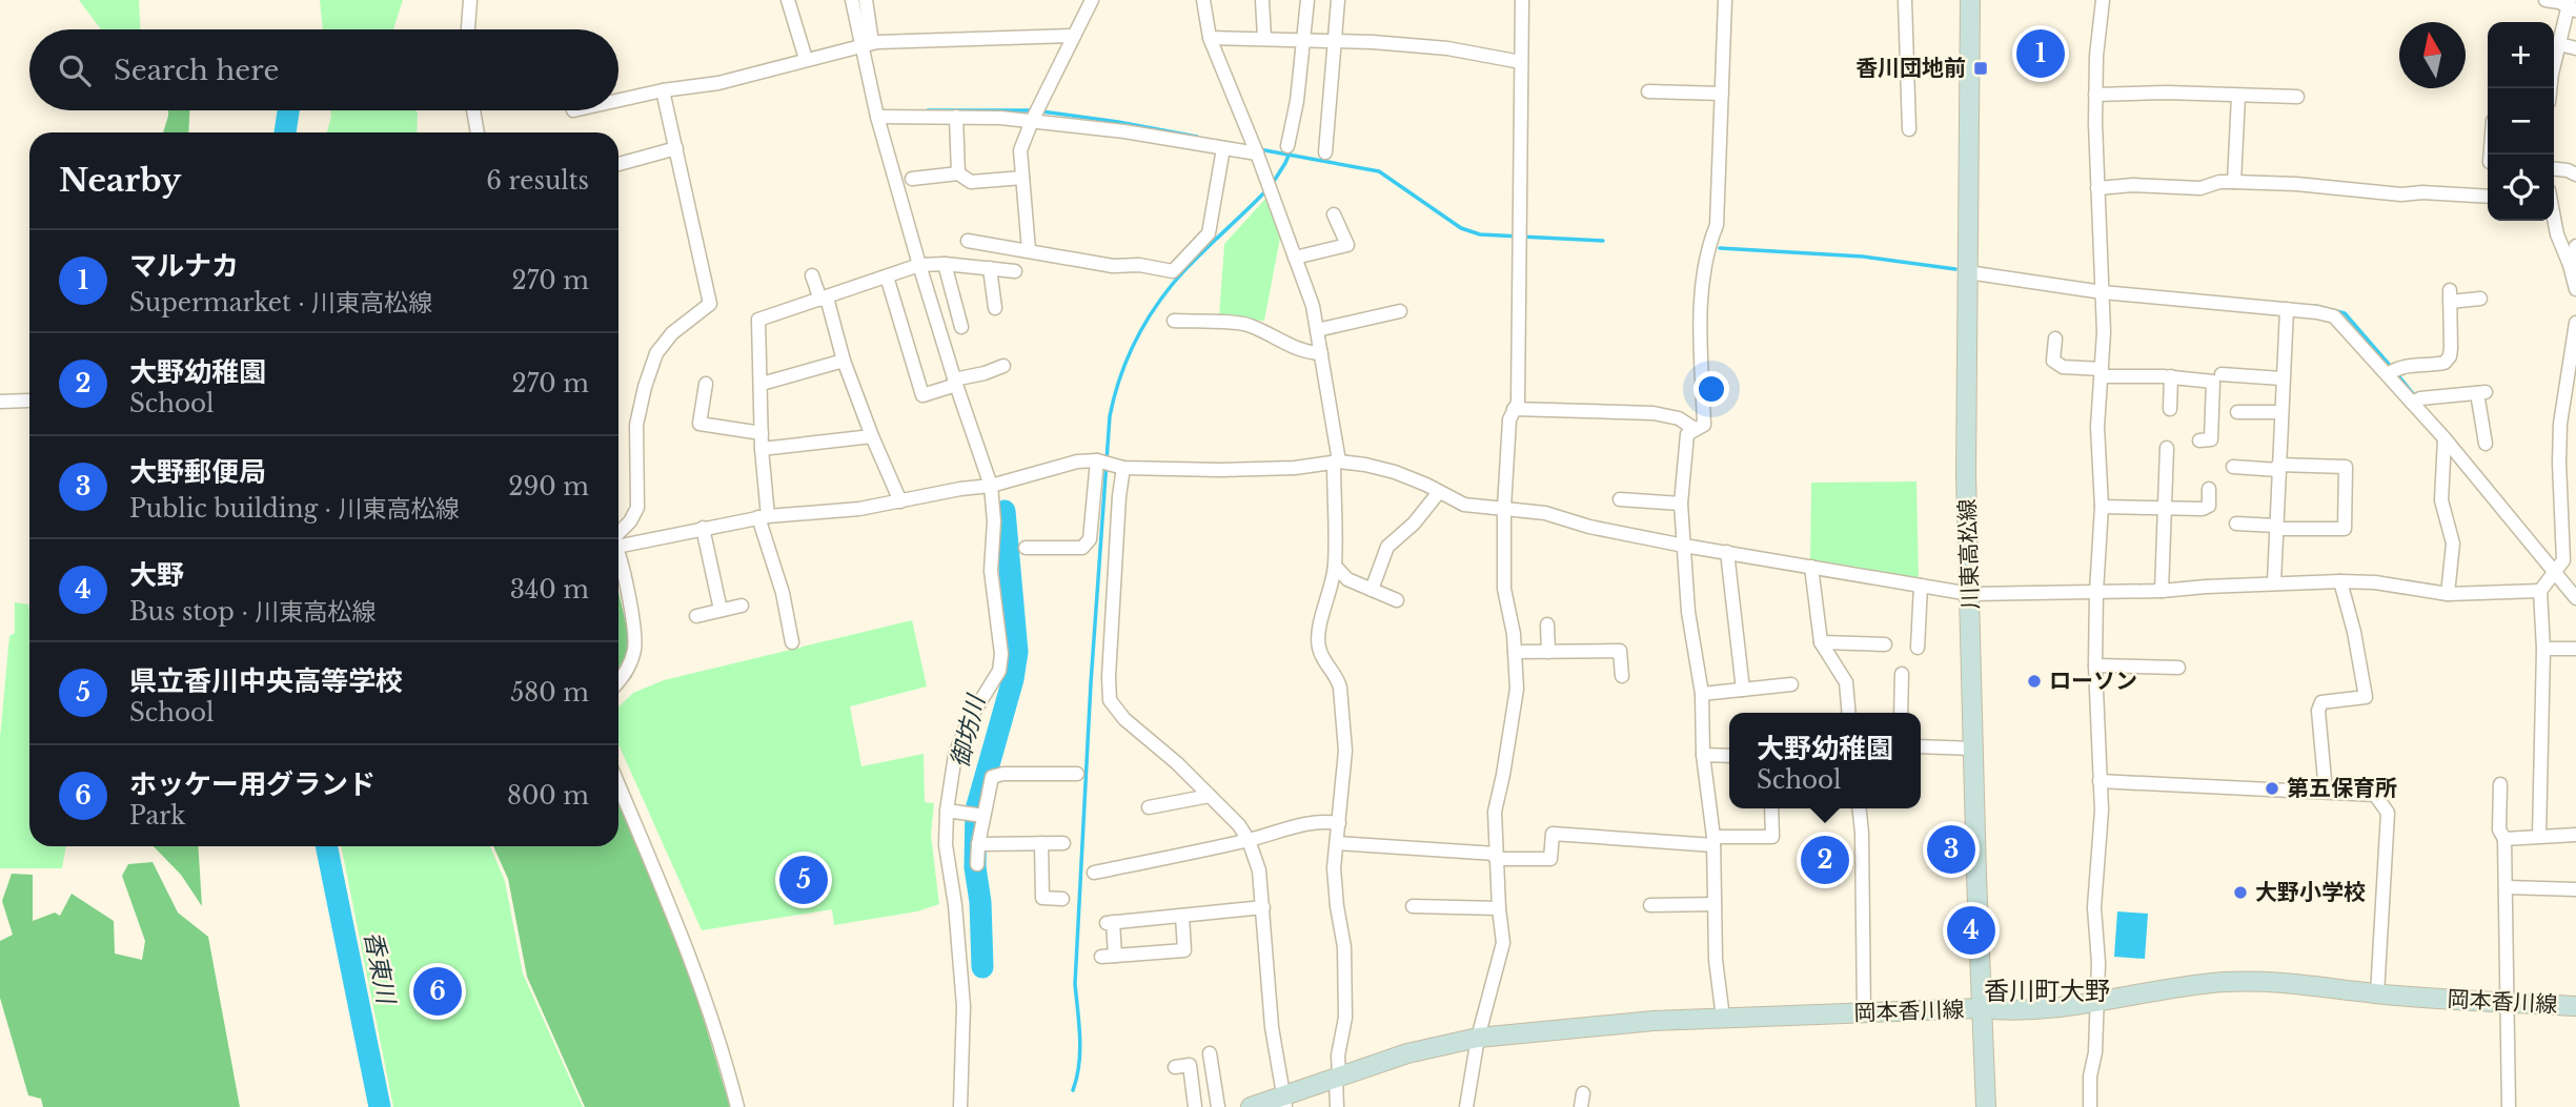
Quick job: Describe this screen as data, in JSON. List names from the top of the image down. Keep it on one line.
{"streets":{"main road":["川東高松線","岡本香川線"]},"crossings":[["川東高松線","岡本香川線"]],"districts":["香川町大野"],"water":["御坊川","香東川"],"places":{"transit":["香川団地前"],"other":["ローソン","第五保育所","大野小学校"]},"north":"top","page":{"map_buttons":["+","−"],"pins":["1","3","2","5","4","6"],"search":"Search here","heading":["Nearby","6 results"],"list":[{"mark":"1","name":"マルナカ","note":"Supermarket · 川東高松線","value":"270 m"},{"mark":"2","name":"大野幼稚園","note":"School","value":"270 m"},{"mark":"3","name":"大野郵便局","note":"Public building · 川東高松線","value":"290 m"},{"mark":"4","name":"大野","note":"Bus stop · 川東高松線","value":"340 m"},{"mark":"5","name":"県立香川中央高等学校","note":"School","value":"580 m"},{"mark":"6","name":"ホッケー用グランド","note":"Park","value":"800 m"}],"popup":["大野幼稚園","School"]}}
